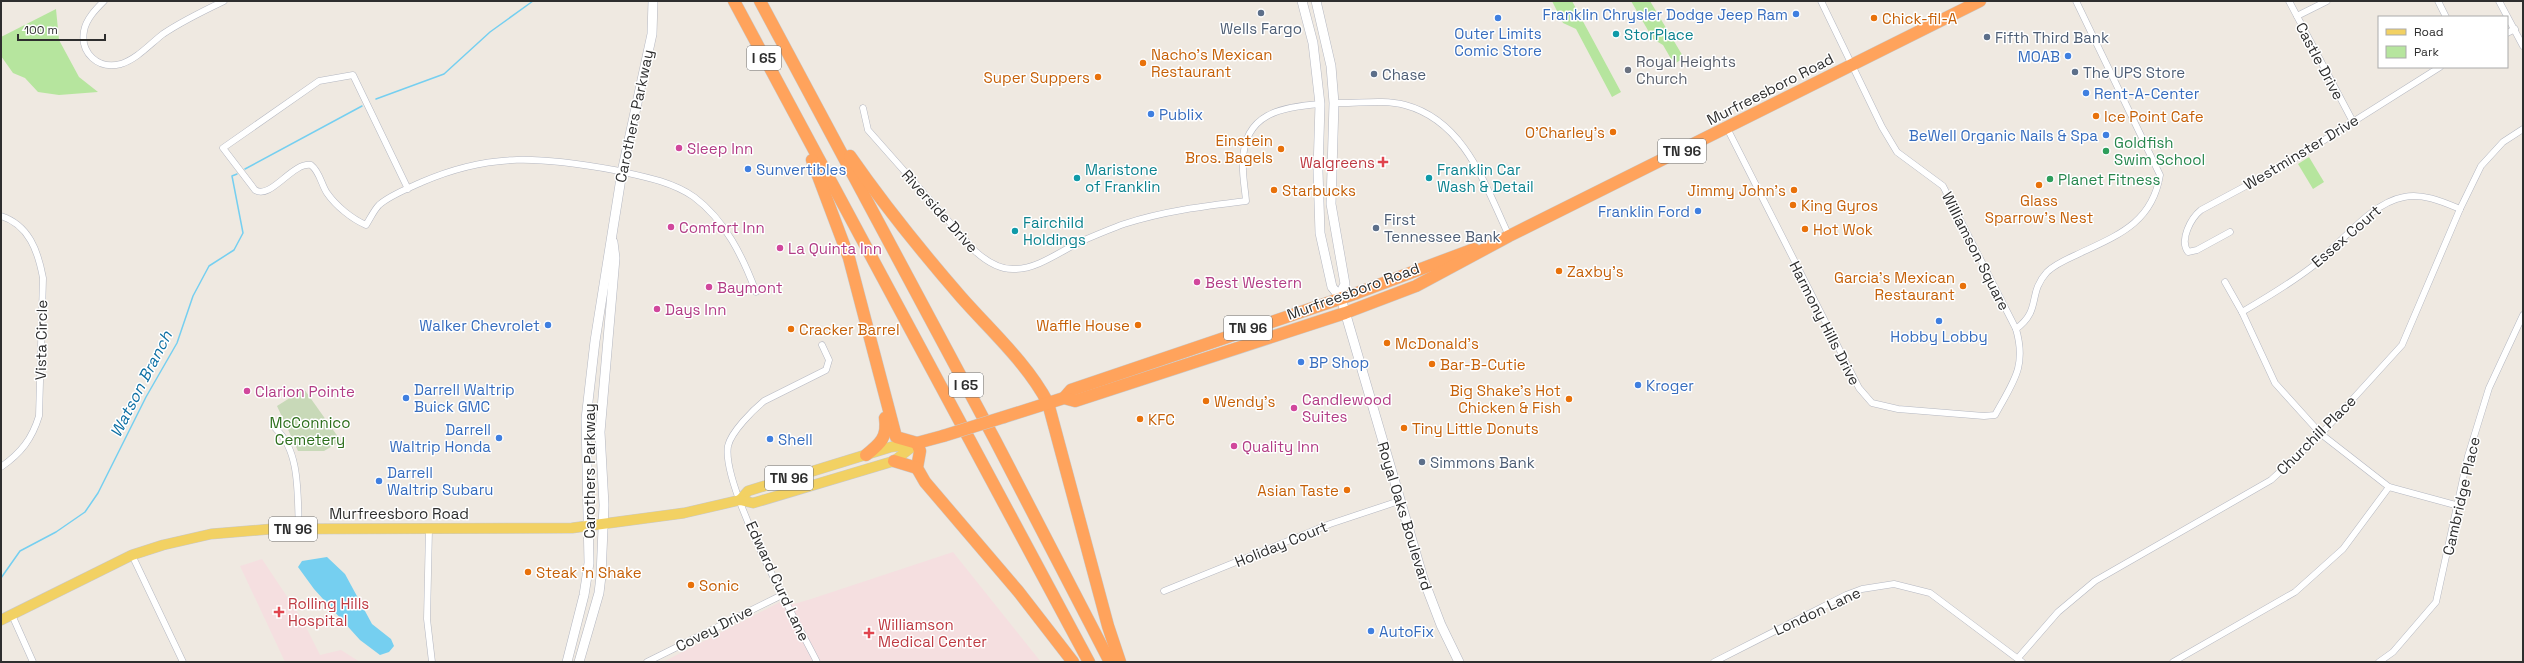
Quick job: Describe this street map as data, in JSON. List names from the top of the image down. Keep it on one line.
{"streets":{"highway":["I 65","Murfreesboro Road","TN 96"],"main road":["Carothers Parkway","Royal Oaks Boulevard"],"street":["Castle Drive","Westminster Drive","Riverside Drive","Essex Court","Williamson Square","Harmony Hills Drive","Vista Circle","Churchill Place","Cambridge Place","Holiday Court","Edward Curd Lane","London Lane","Covey Drive"]},"crossings":[["Castle Drive","Westminster Drive"],["Murfreesboro Road","Carothers Parkway"],["Murfreesboro Road","Williamson Square"],["Murfreesboro Road","Harmony Hills Drive"],["Murfreesboro Road","Royal Oaks Boulevard"],["Murfreesboro Road","Edward Curd Lane"],["Essex Court","Churchill Place"],["Williamson Square","Harmony Hills Drive"],["Churchill Place","London Lane"],["Royal Oaks Boulevard","Holiday Court"],["Edward Curd Lane","Covey Drive"]],"water":["Watson Branch"],"parks":["McConnico Cemetery"],"places":{"other":["Wells Fargo","Franklin Chrysler Dodge Jeep Ram","Outer Limits Comic Store","Chick-fil-A","StorPlace","Fifth Third Bank","MOAB","Nacho's Mexican Restaurant","Royal Heights Church","The UPS Store","Chase","Super Suppers","Rent-A-Center","Publix","Ice Point Cafe","O'Charley's","BeWell Organic Nails & Spa","Sleep Inn","Einstein Bros. Bagels","Goldfish Swim School","Sunvertibles","Maristone of Franklin","Franklin Car Wash & Detail","Planet Fitness","Glass Sparrow's Nest","Starbucks","Jimmy John's","King Gyros","Franklin Ford","Comfort Inn","First Tennessee Bank","Hot Wok","Fairchild Holdings","La Quinta Inn","Zaxby's","Best Western","Garcia's Mexican Restaurant","Baymont","Days Inn","Hobby Lobby","Walker Chevrolet","Waffle House","Cracker Barrel","McDonald's","BP Shop","Bar-B-Cutie","Kroger","Clarion Pointe","Darrell Waltrip Buick GMC","Big Shake's Hot Chicken & Fish","Wendy's","Candlewood Suites","KFC","Tiny Little Donuts","Darrell Waltrip Honda","Shell","Quality Inn","Simmons Bank","Darrell Waltrip Subaru","Asian Taste","Steak 'n Shake","Sonic","AutoFix"],"health":["Walgreens","Rolling Hills Hospital","Williamson Medical Center"]},"legend":["Road","Park"],"scale_bar":"100 m"}
